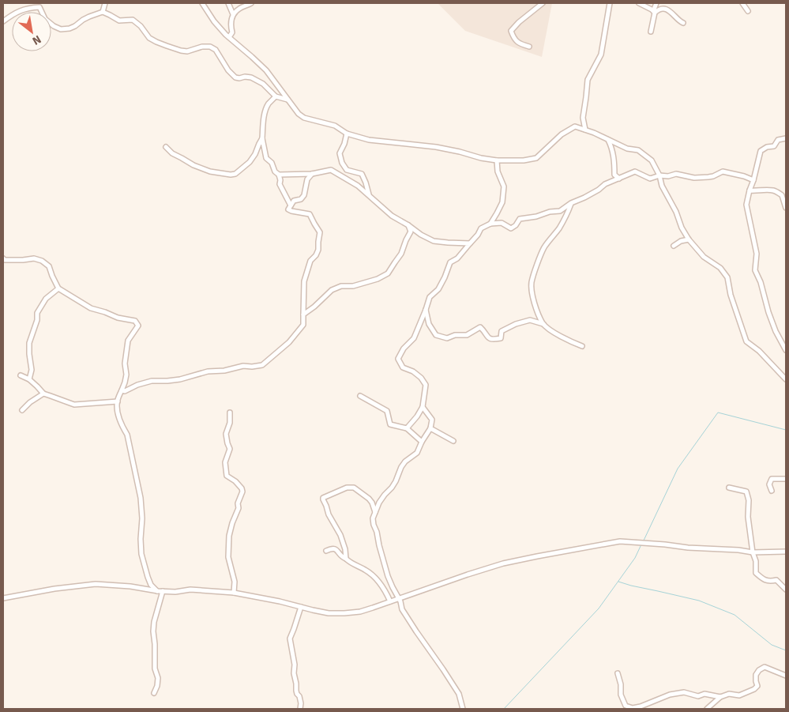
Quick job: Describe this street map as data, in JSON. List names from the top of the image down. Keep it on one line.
{"north":"bottom right"}
